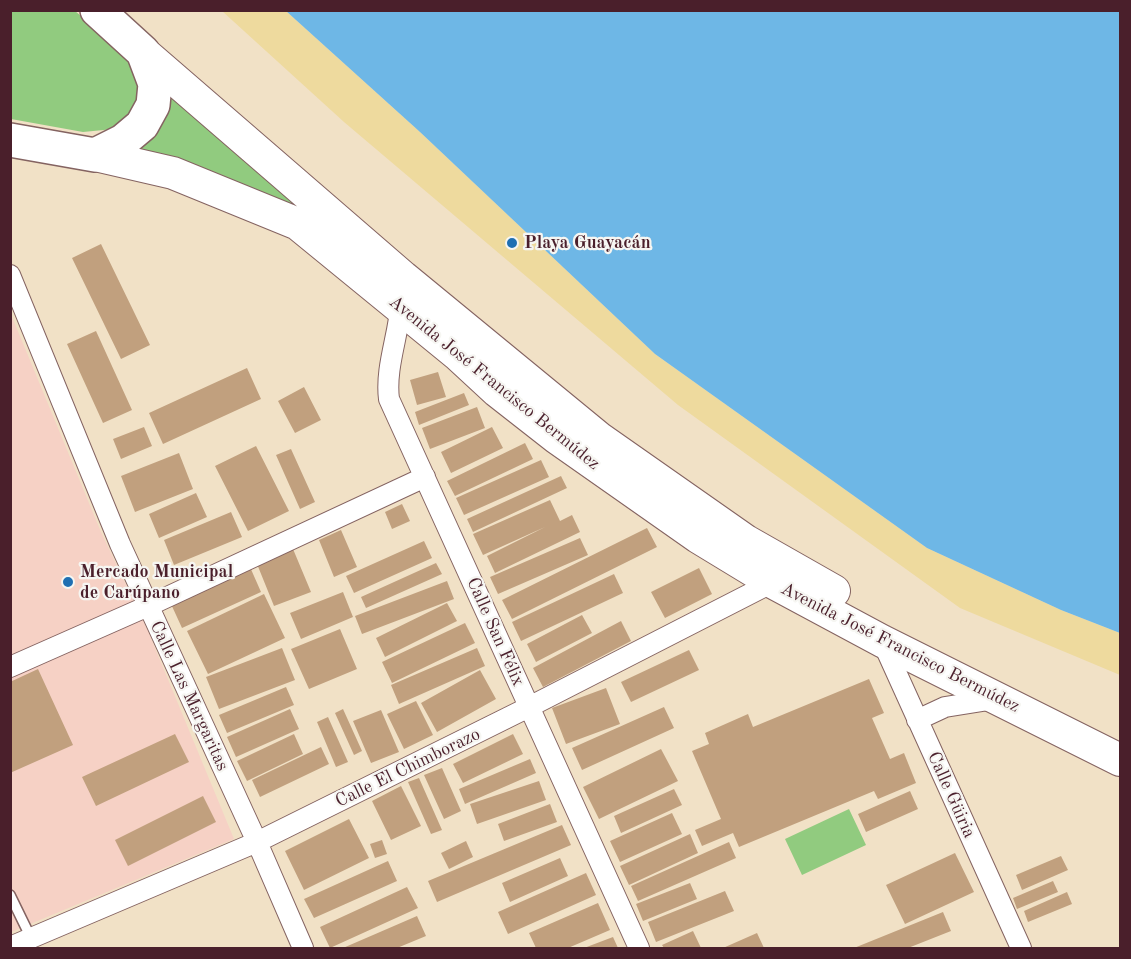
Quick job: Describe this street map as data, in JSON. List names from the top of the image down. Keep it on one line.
{"streets":{"highway":["Avenida José Francisco Bermúdez"],"street":["Calle San Félix","Calle Las Margaritas","Calle El Chimborazo","Calle Güiria"]},"crossings":[["Avenida José Francisco Bermúdez","Calle San Félix"],["Avenida José Francisco Bermúdez","Calle El Chimborazo"],["Avenida José Francisco Bermúdez","Calle Güiria"],["Calle San Félix","Calle El Chimborazo"],["Calle Las Margaritas","Calle El Chimborazo"]],"places":["Playa Guayacán","Mercado Municipal de Carúpano"]}
